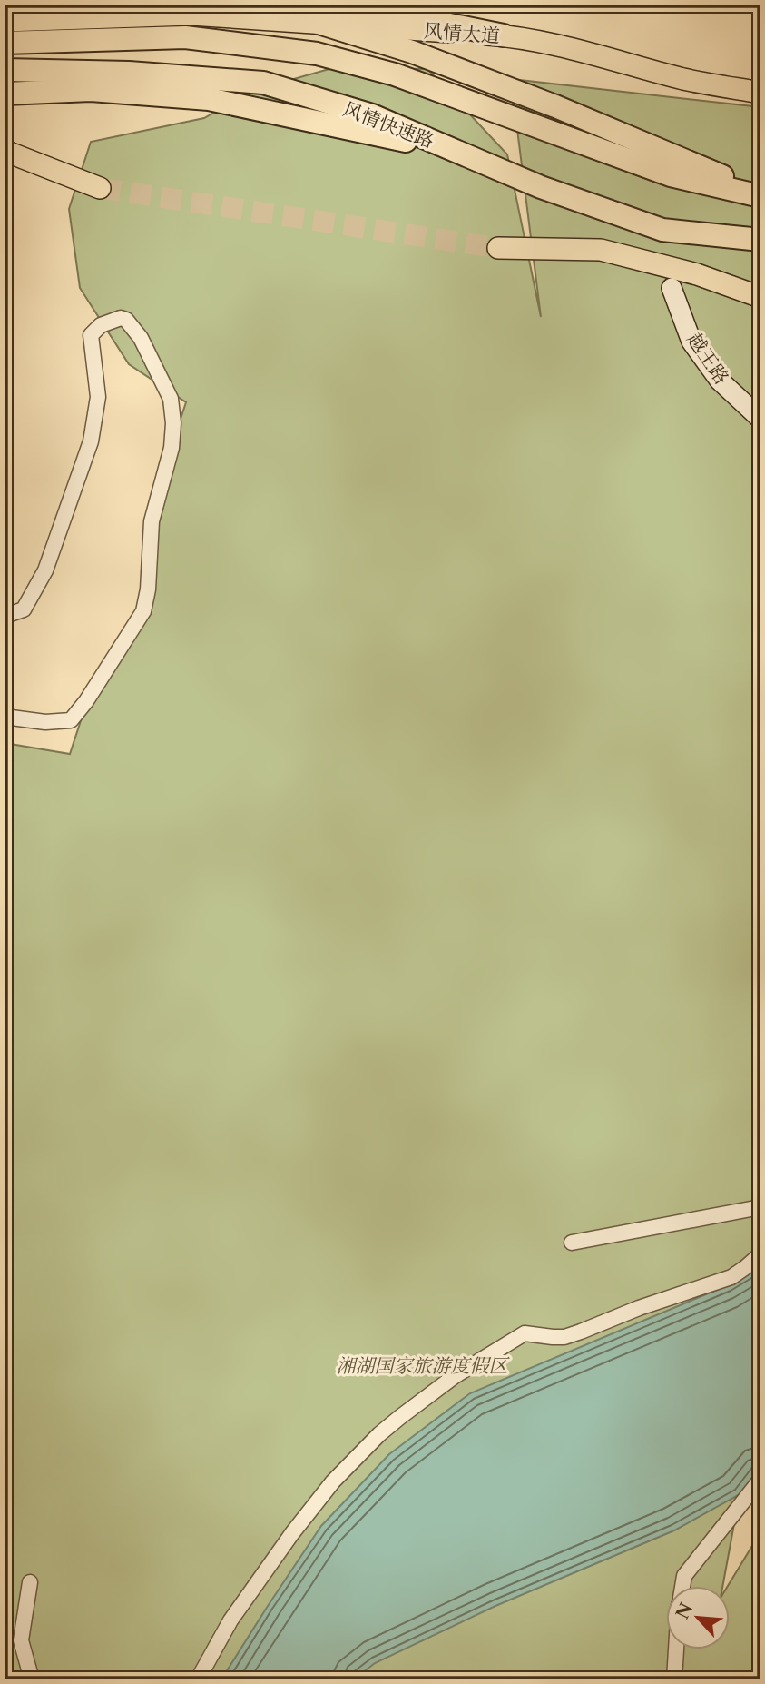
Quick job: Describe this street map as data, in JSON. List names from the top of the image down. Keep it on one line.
{"streets":{"highway":["风情快速路"],"main road":["风情大道","越王路"]},"parks":["湘湖国家旅游度假区"],"north":"top left"}
